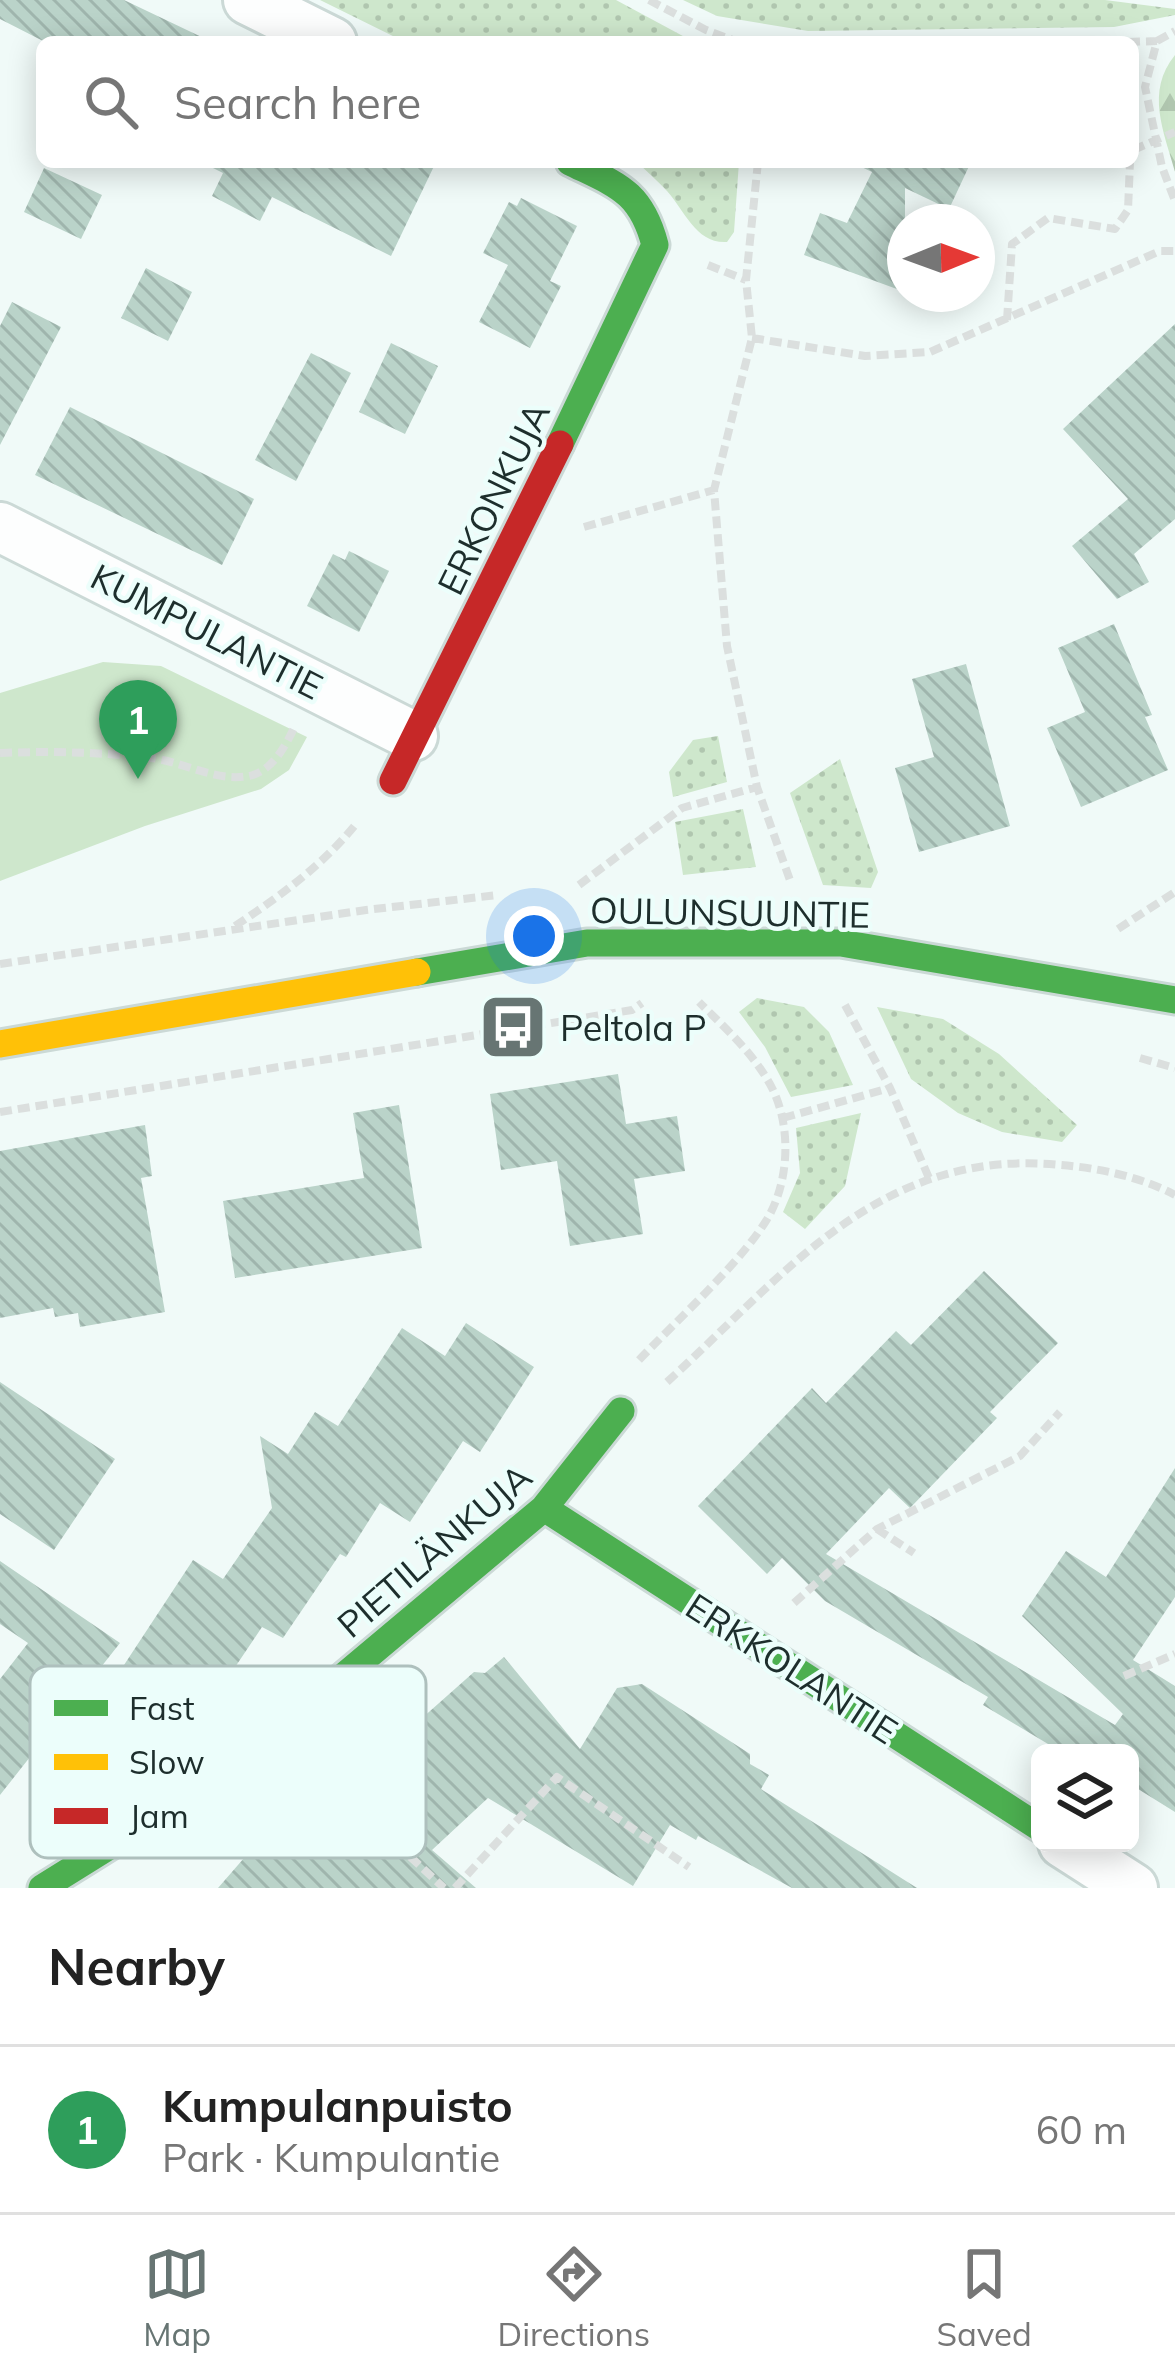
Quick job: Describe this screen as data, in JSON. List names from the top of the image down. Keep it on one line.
{"streets":{"street":["ERKONKUJA","KUMPULANTIE","OULUNSUUNTIE","PIETILÄNKUJA","ERKKOLANTIE"]},"crossings":[["ERKONKUJA","KUMPULANTIE"],["PIETILÄNKUJA","ERKKOLANTIE"]],"places":{"bus stop":["Peltola P"]},"legend":["Fast","Slow","Jam"],"north":"right","page":{"search":"Search here","pins":"1","heading":"Nearby","list":[{"mark":"1","name":"Kumpulanpuisto","note":"Park · Kumpulantie","value":"60 m"}],"nav":["Map","Directions","Saved"]}}
